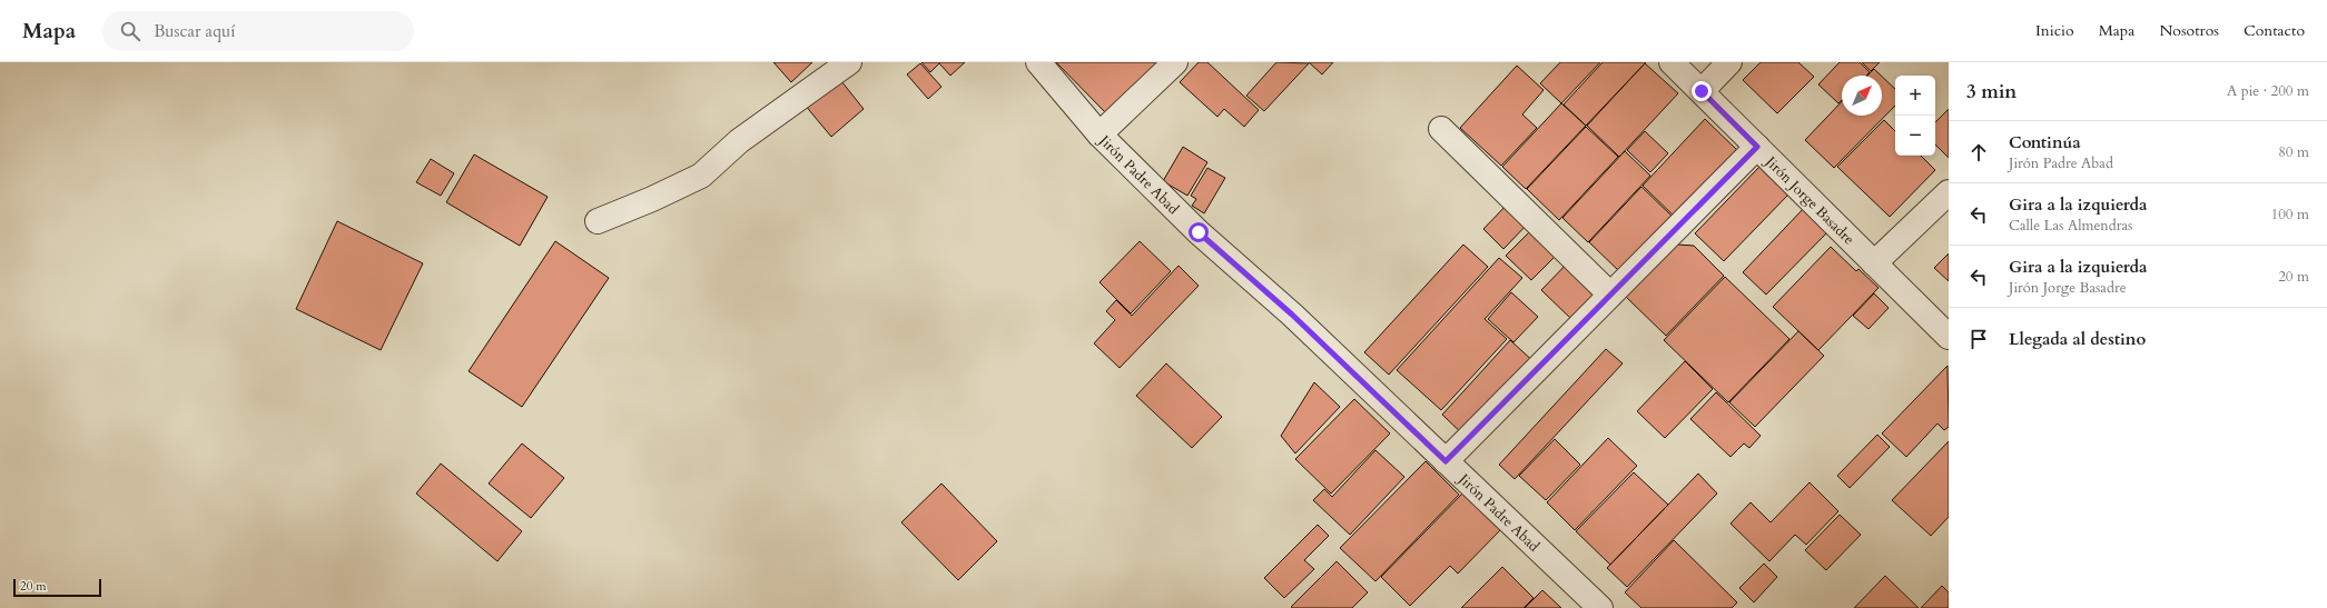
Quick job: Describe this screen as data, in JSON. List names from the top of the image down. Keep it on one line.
{"streets":{"street":["Jirón Padre Abad","Jirón Jorge Basadre"]},"scale_bar":"20 m","north":"top right","page":{"header":"Mapa","search":"Buscar aquí","nav":["Inicio","Mapa","Nosotros","Contacto"],"heading":["3 min","A pie · 200 m"],"map_buttons":["+","−"],"list":[["Continúa","Jirón Padre Abad","80 m"],["Gira a la izquierda","Calle Las Almendras","100 m"],["Gira a la izquierda","Jirón Jorge Basadre","20 m"],"Llegada al destino"],"scale":"20 m"}}
